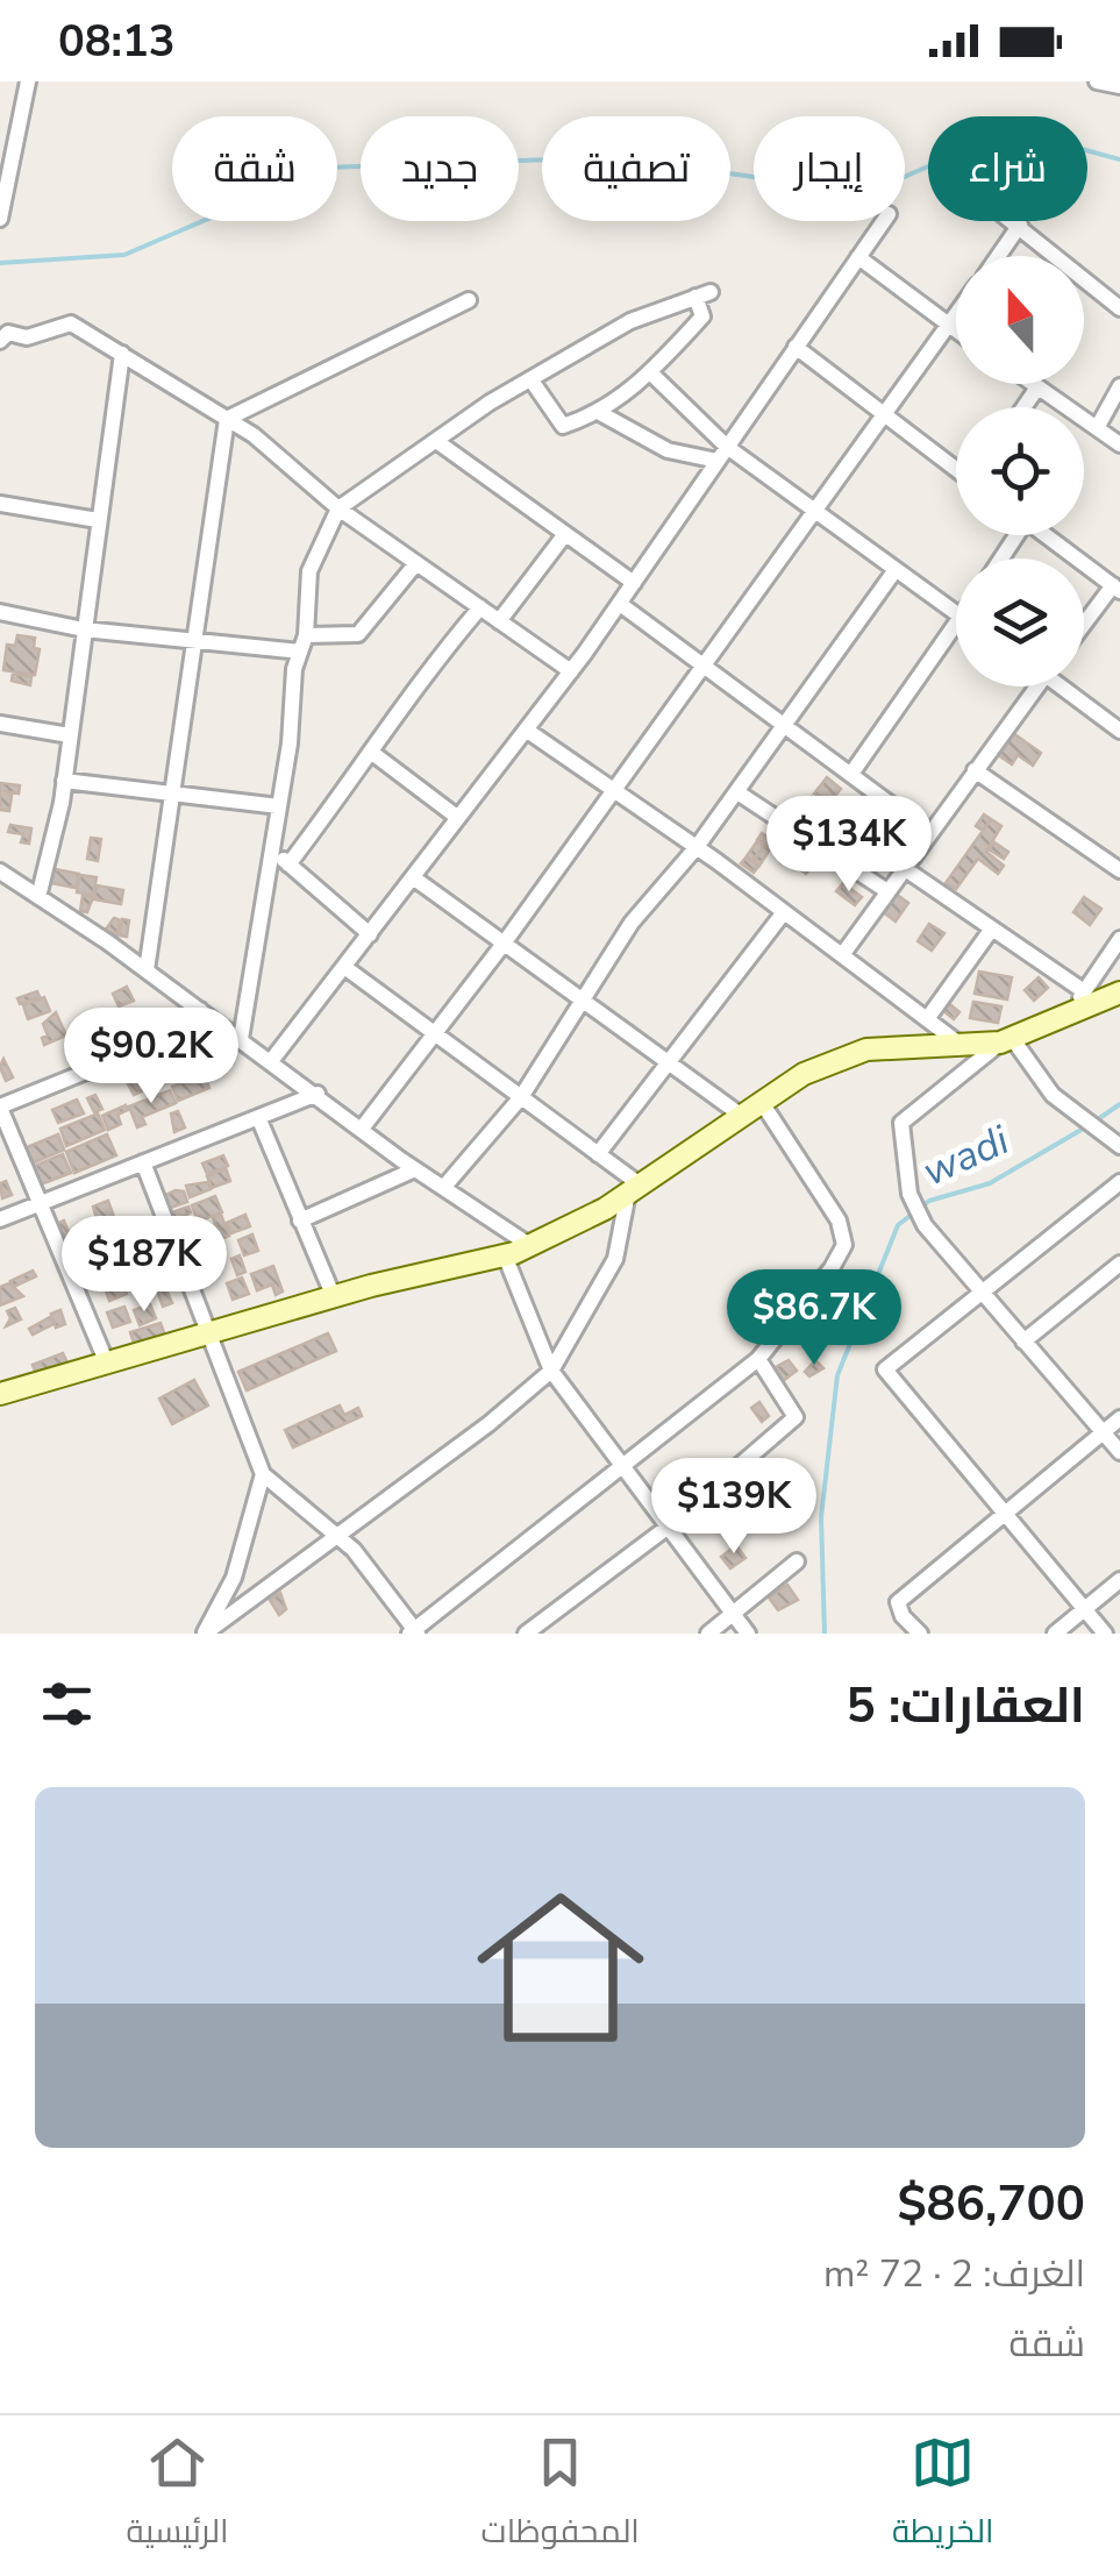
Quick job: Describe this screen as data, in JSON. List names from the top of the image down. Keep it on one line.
{"water":["wadi"],"north":"top","page":{"status":"08:13","chip":["شراء","إيجار","تصفية","جديد","شقة"],"price":["$134K","$90.2K","$187K","$86.7K","$139K"],"heading":"العقارات: 5","list":[{"name":"$86,700","note":"الغرف: 2 · 72 m² · شقة"}],"tabs":["الخريطة","المحفوظات","الرئيسية"]}}
